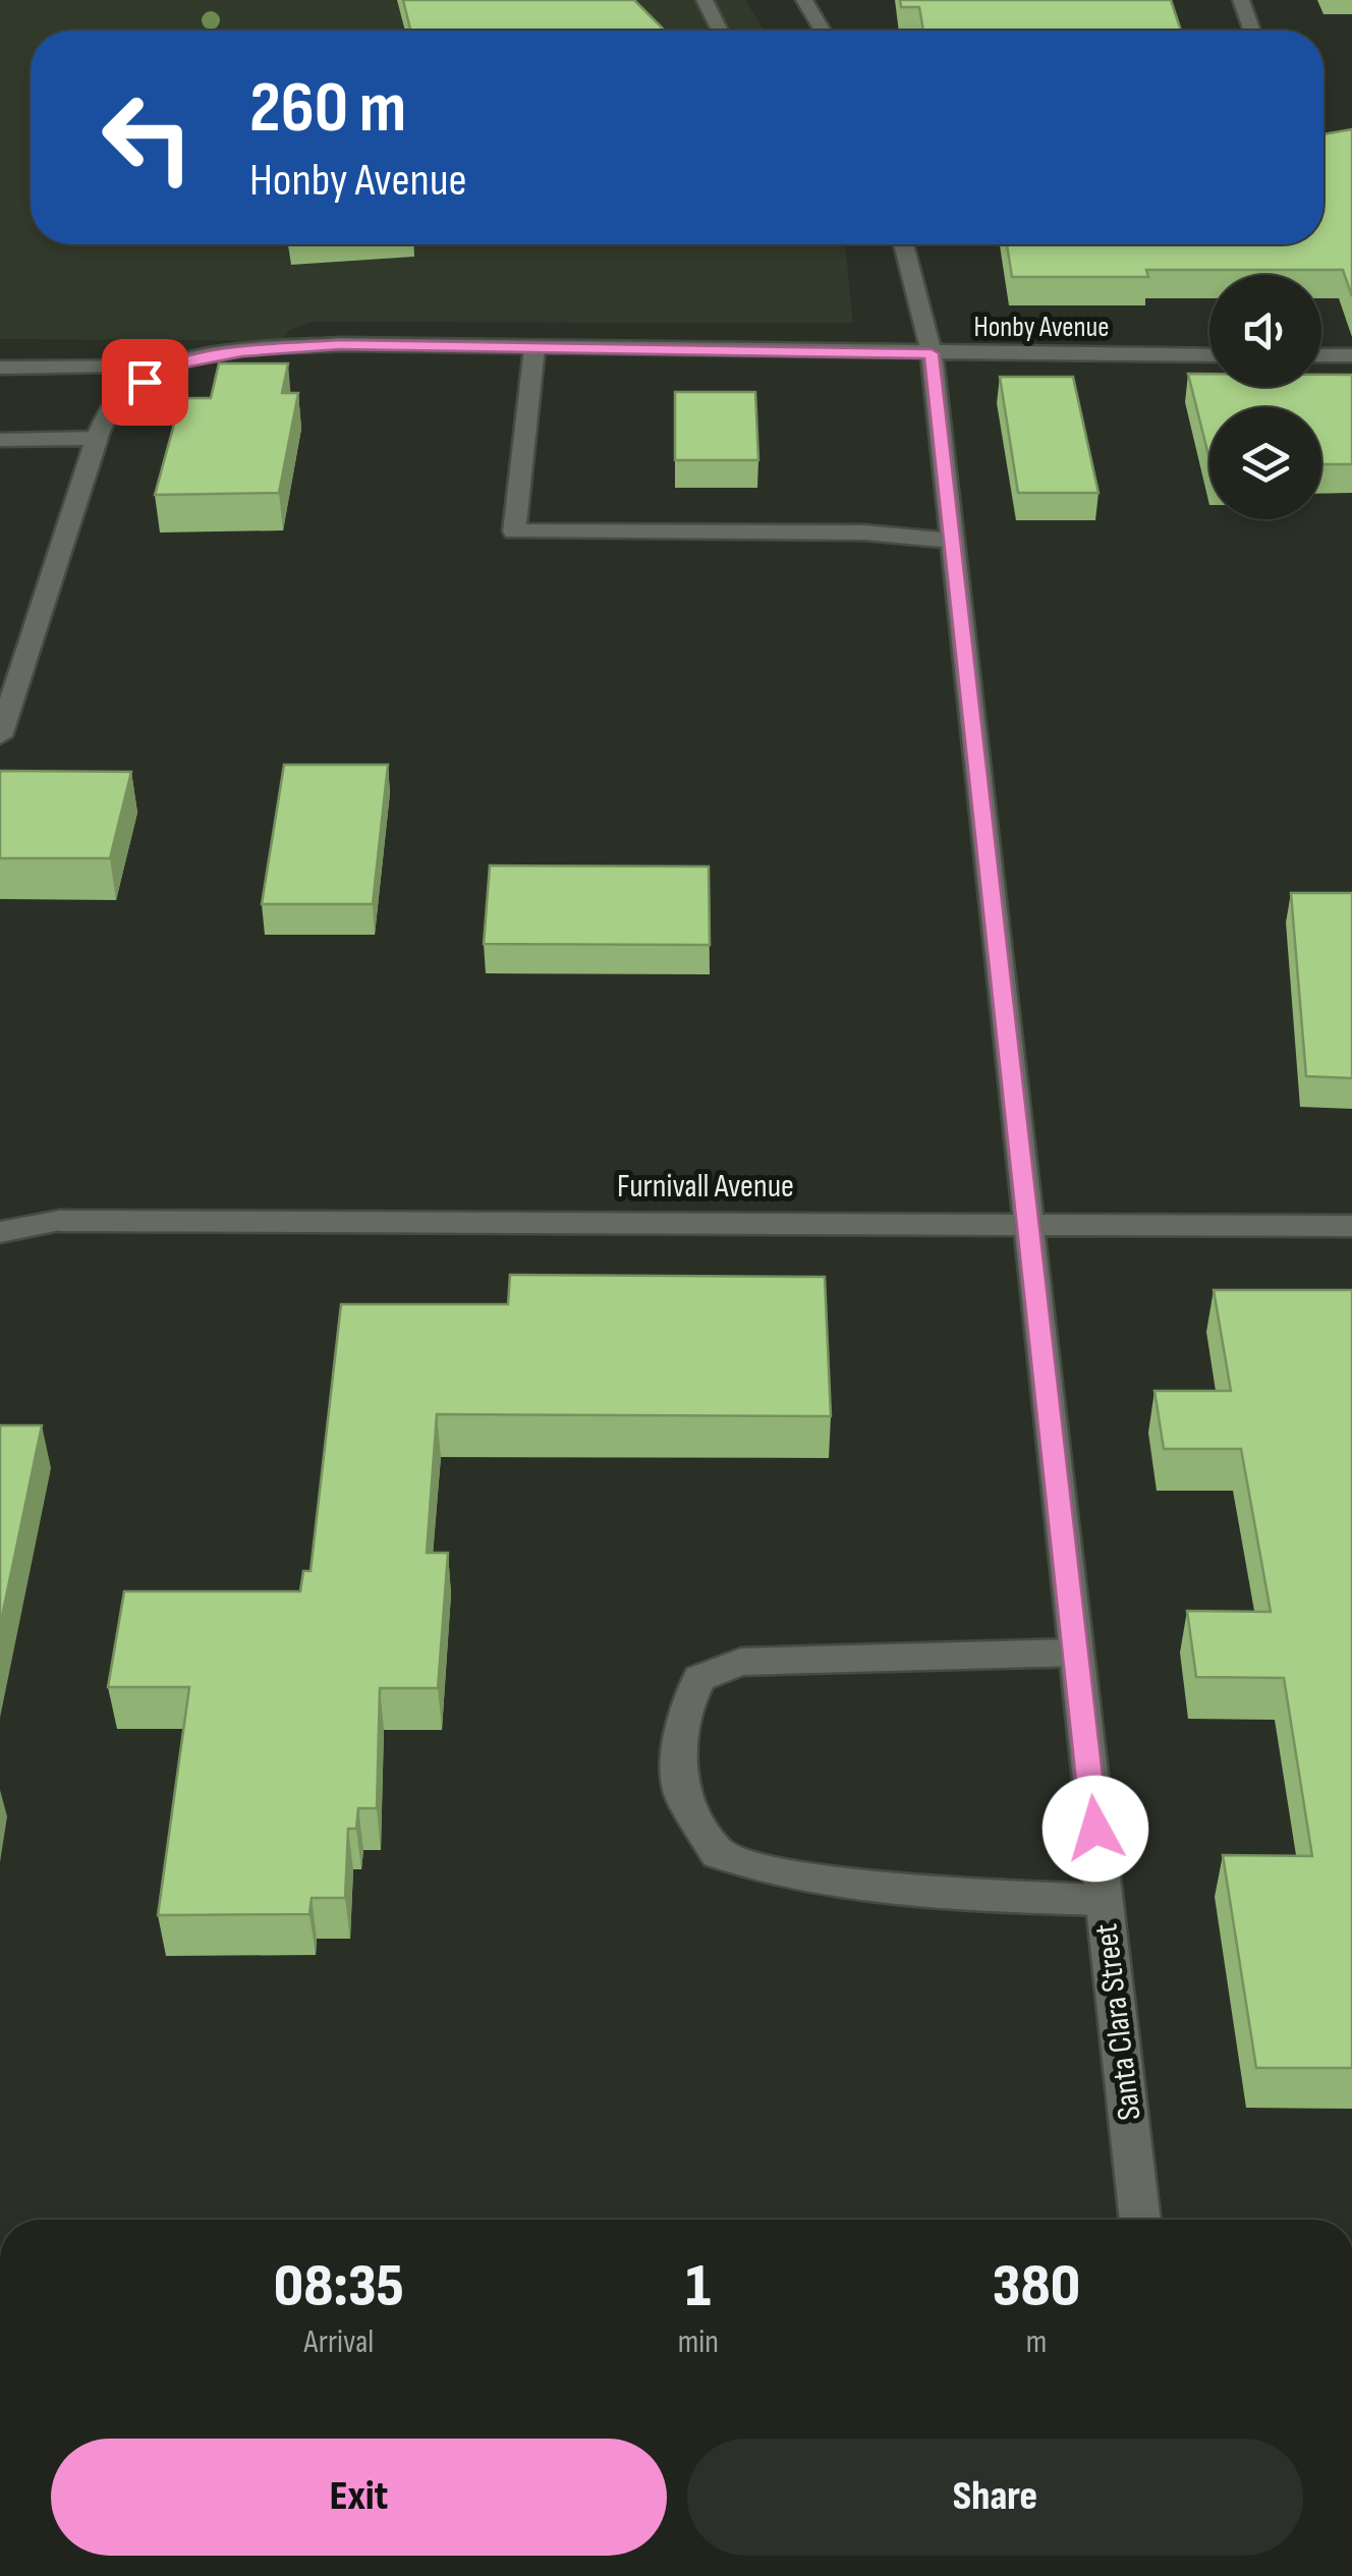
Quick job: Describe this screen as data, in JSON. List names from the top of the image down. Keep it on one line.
{"streets":{"street":["Honby Avenue","Furnivall Avenue","Santa Clara Street"]},"crossings":[["Honby Avenue","Santa Clara Street"],["Furnivall Avenue","Santa Clara Street"]],"page":{"turn":["260 m","Honby Avenue"],"eta":["08:35","Arrival","1","min","380","m"],"buttons":["Exit","Share"]}}
